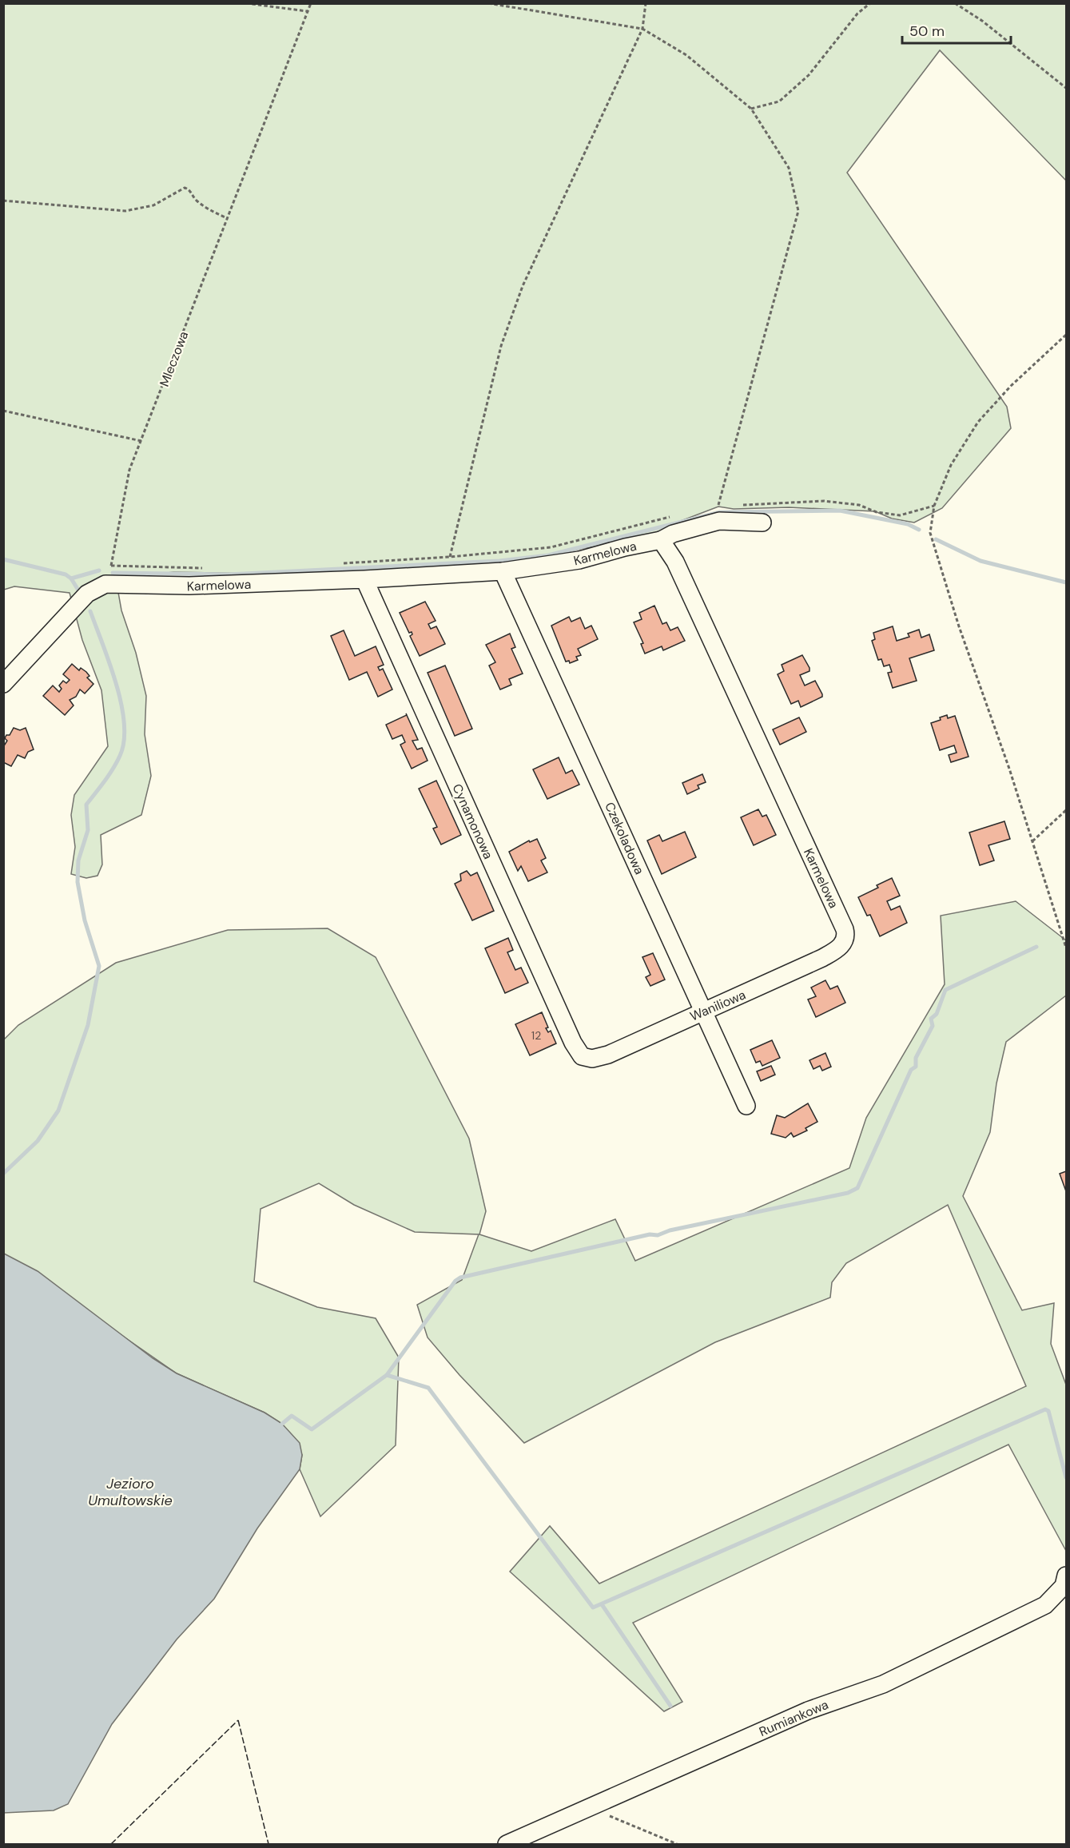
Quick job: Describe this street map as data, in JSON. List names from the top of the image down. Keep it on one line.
{"streets":{"street":["Karmelowa","Cynamonowa","Czekoladowa","Waniliowa","Rumiankowa"],"path":["Mleczowa"]},"crossings":[["Mleczowa","Karmelowa"],["Karmelowa","Cynamonowa"],["Karmelowa","Czekoladowa"],["Karmelowa","Waniliowa"],["Cynamonowa","Waniliowa"],["Czekoladowa","Waniliowa"]],"water":["Jezioro Umultowskie"],"house_numbers":["12"],"scale_bar":"50 m"}
